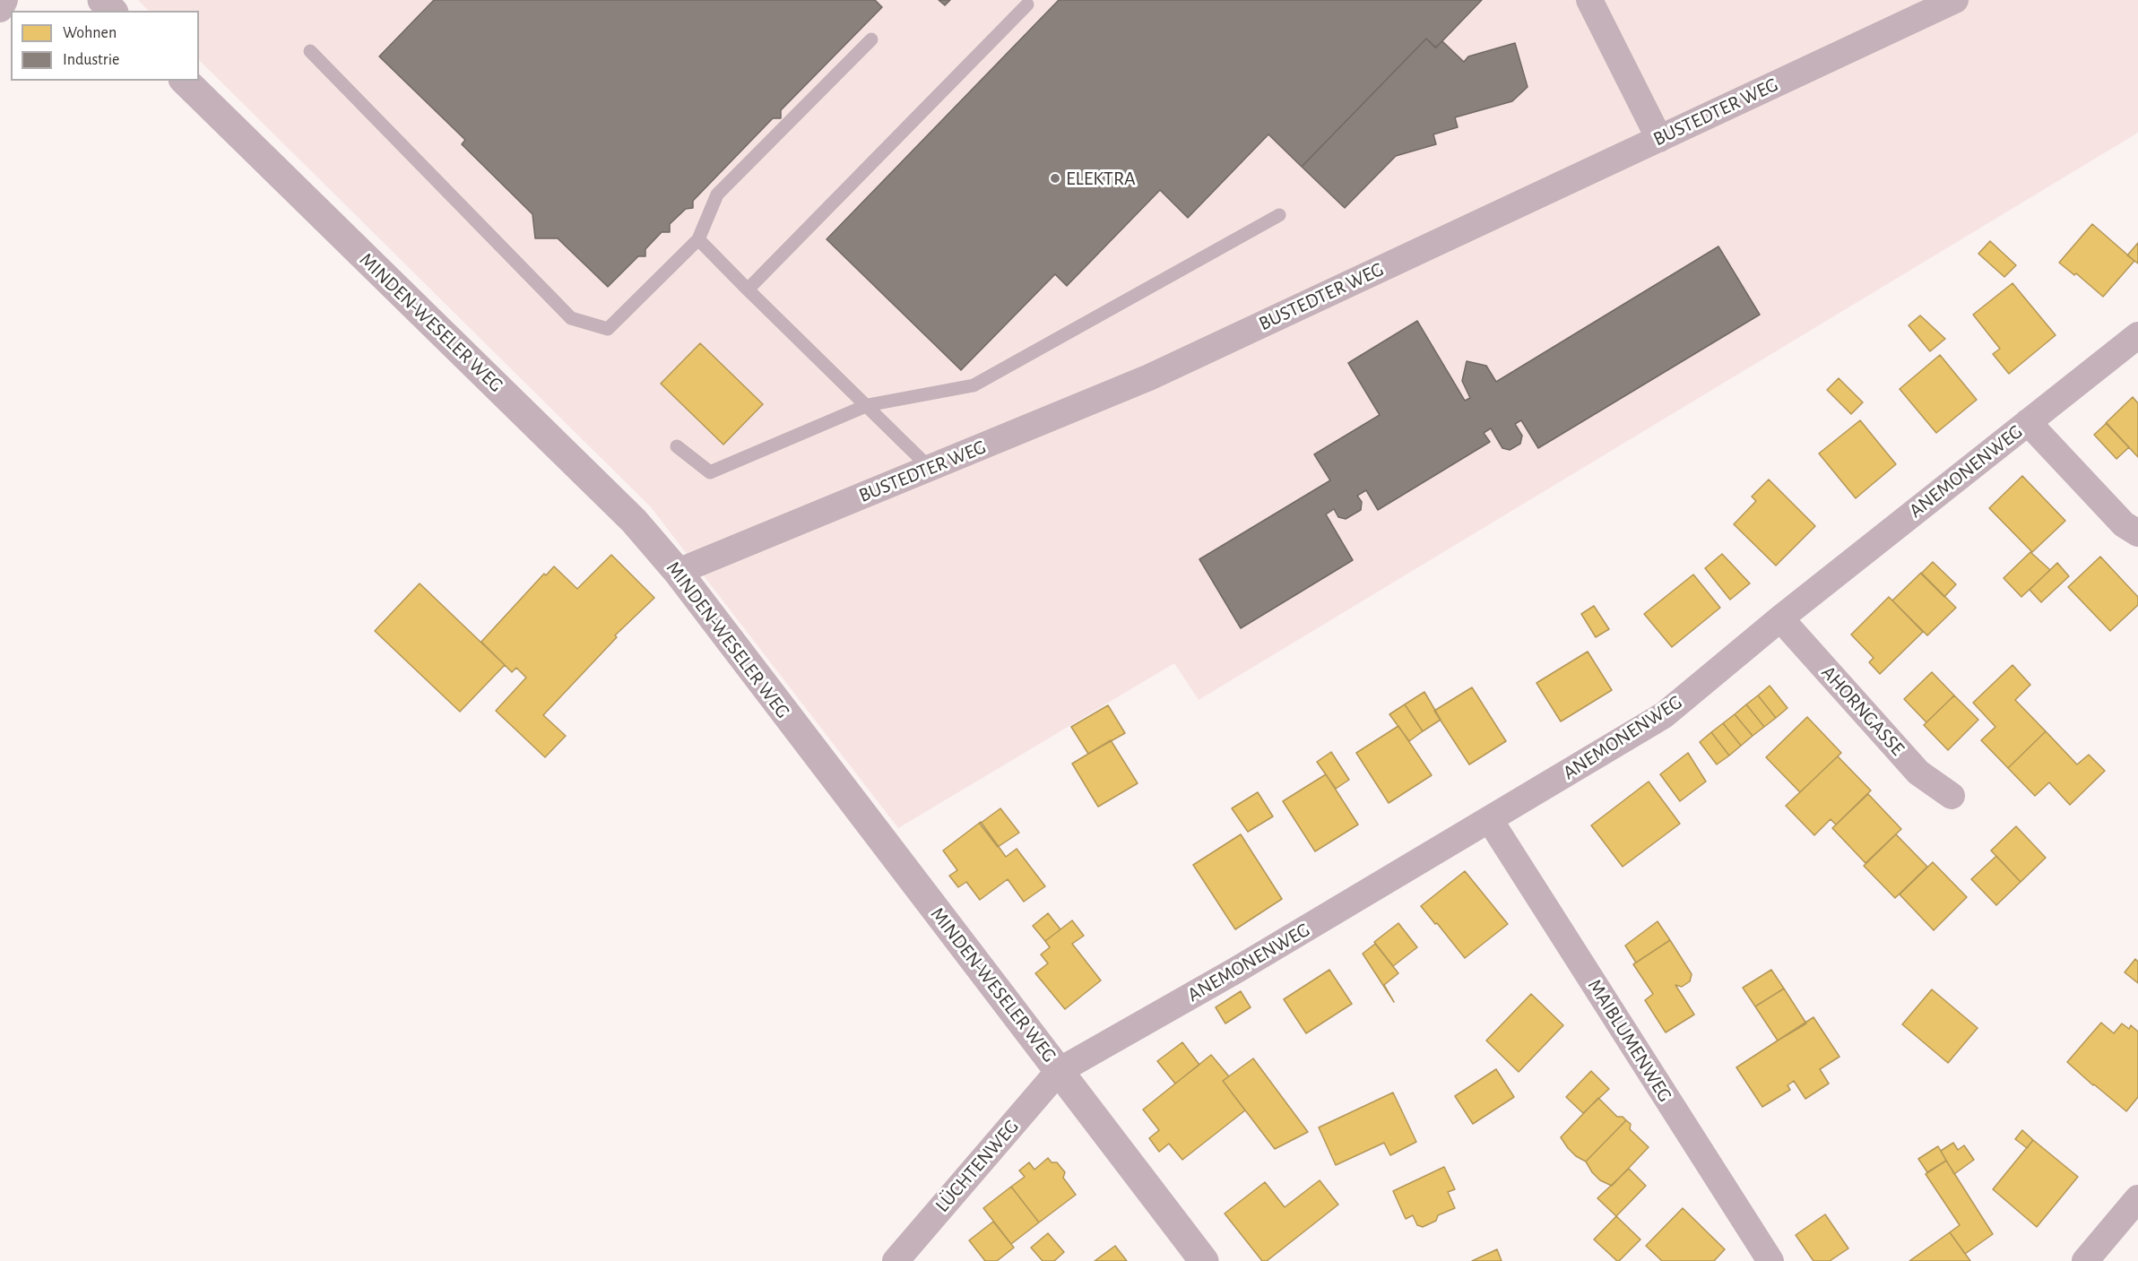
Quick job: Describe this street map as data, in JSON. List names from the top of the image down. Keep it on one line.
{"streets":{"street":["BUSTEDTER WEG","MINDEN-WESELER WEG","ANEMONENWEG","AHORNGASSE","MAIBLUMENWEG","LÜCHTENWEG"]},"crossings":[["BUSTEDTER WEG","MINDEN-WESELER WEG"],["MINDEN-WESELER WEG","ANEMONENWEG"],["MINDEN-WESELER WEG","LÜCHTENWEG"],["ANEMONENWEG","AHORNGASSE"],["ANEMONENWEG","MAIBLUMENWEG"],["ANEMONENWEG","LÜCHTENWEG"]],"places":["ELEKTRA"],"legend":["Wohnen","Industrie"]}
